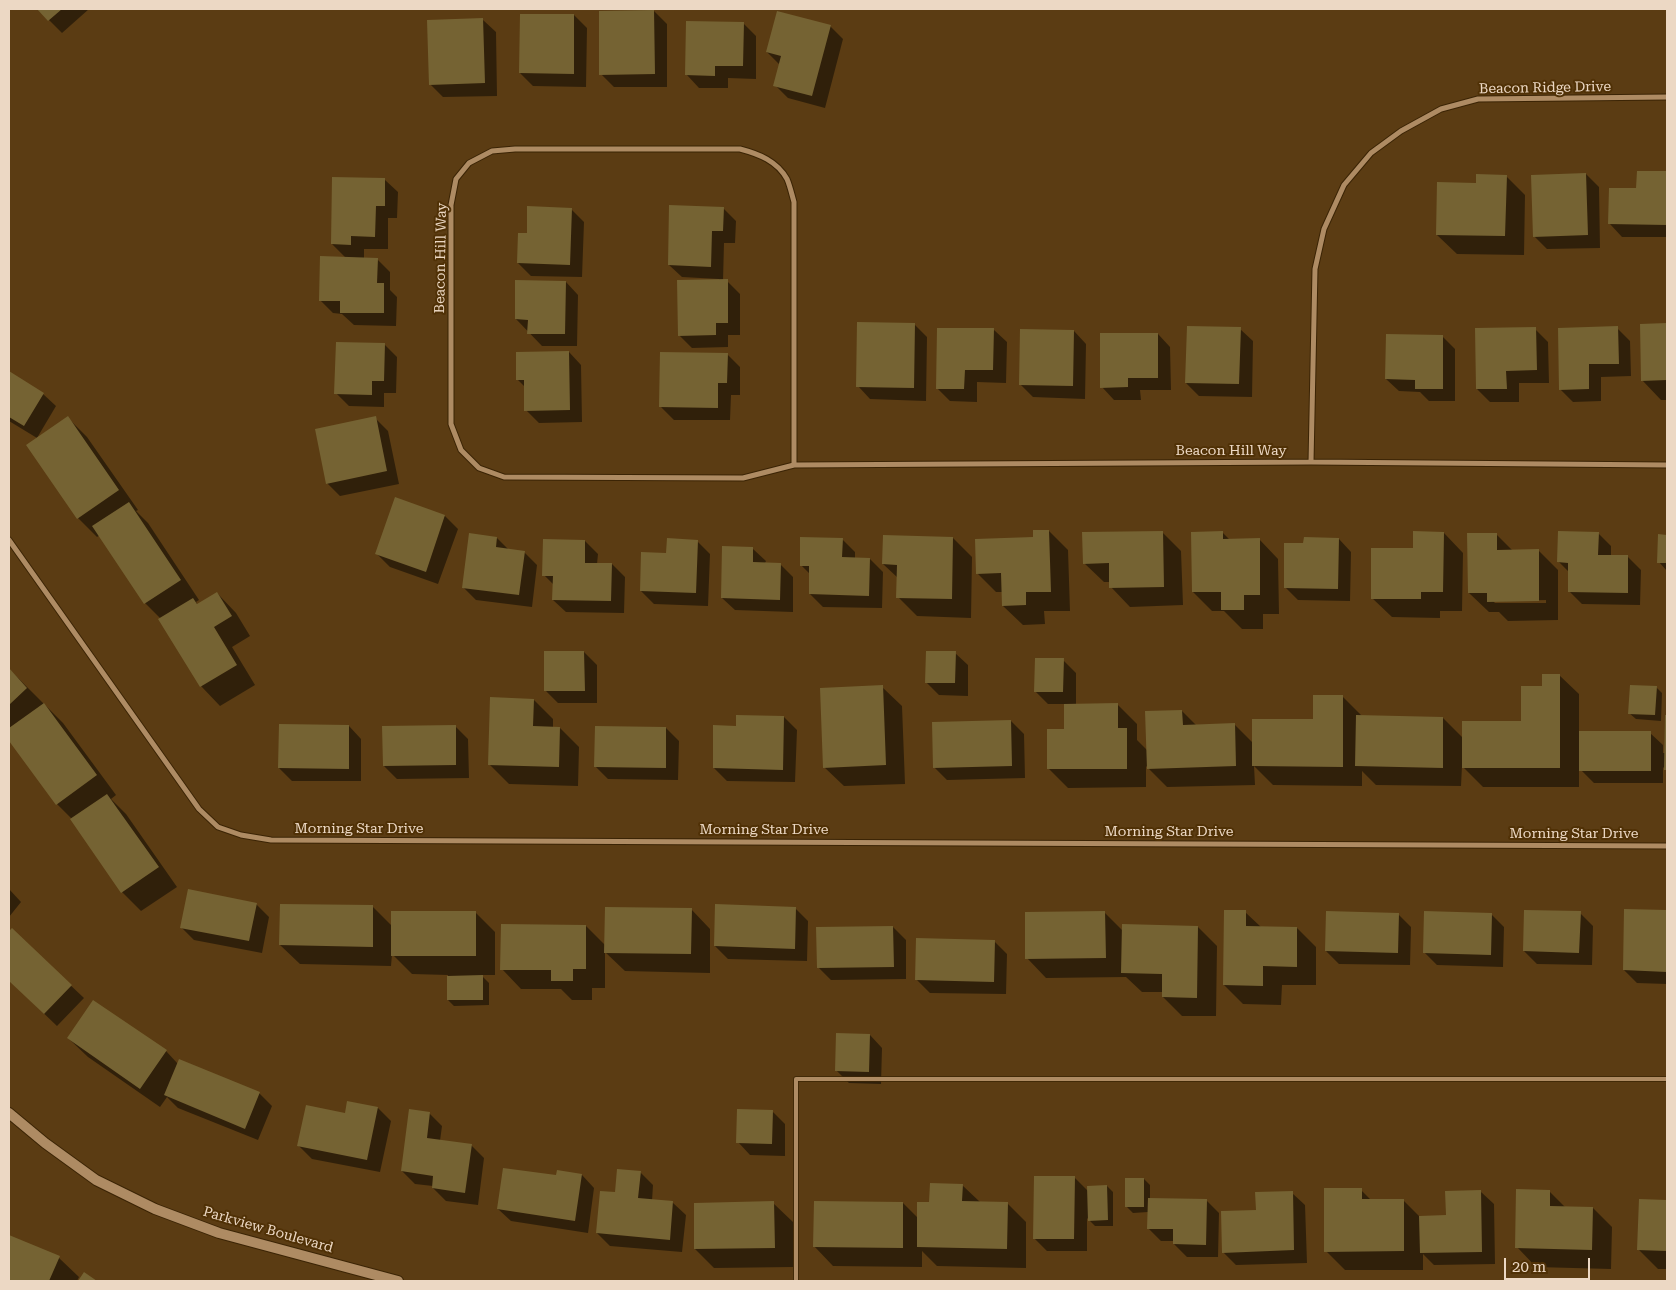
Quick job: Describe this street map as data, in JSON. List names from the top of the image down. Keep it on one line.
{"streets":{"street":["Beacon Ridge Drive","Beacon Hill Way","Morning Star Drive","Parkview Boulevard"]},"crossings":[["Beacon Ridge Drive","Beacon Hill Way"]],"scale_bar":"20 m"}
